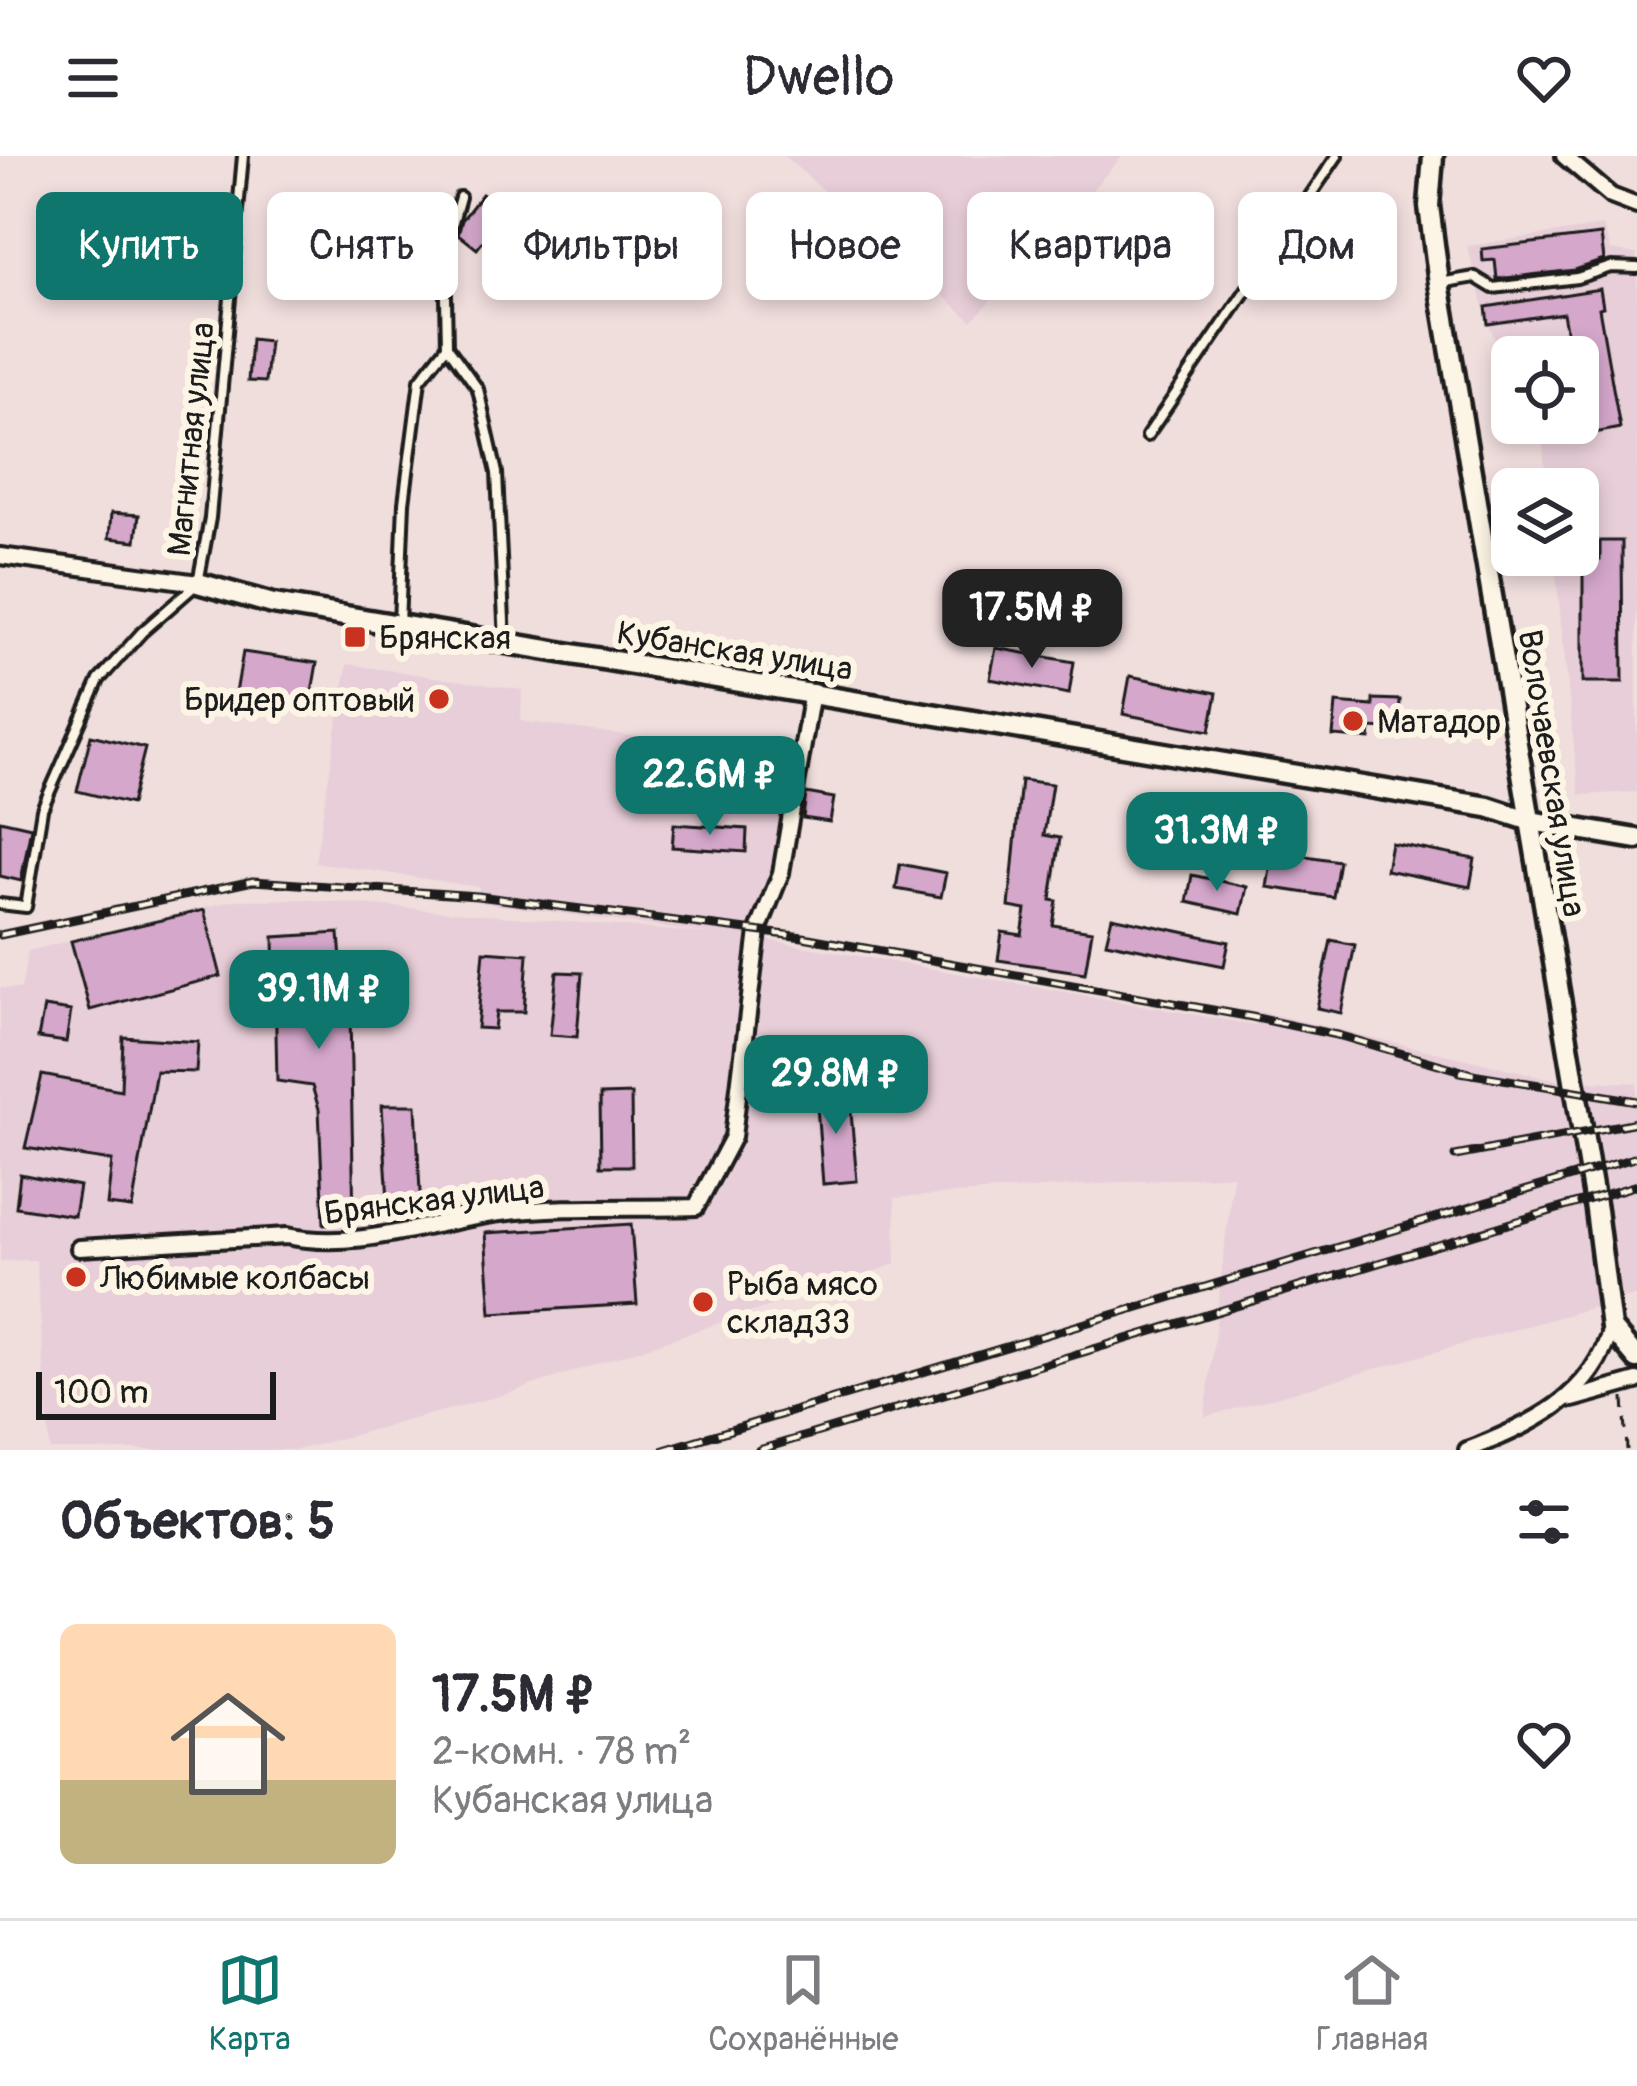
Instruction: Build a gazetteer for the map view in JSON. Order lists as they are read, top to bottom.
{
  "streets": {
    "main road": ["Кубанская улица", "Волочаевская улица"],
    "street": ["Брянская улица"],
    "lane": ["Магнитная улица"]
  },
  "crossings": [
    ["Магнитная улица", "Кубанская улица"],
    ["Кубанская улица", "Волочаевская улица"],
    ["Кубанская улица", "Брянская улица"]
  ],
  "places": {
    "transit": ["Брянская"],
    "other": [
      "Бридер оптовый",
      "Матадор",
      "Любимые колбасы",
      "Рыба мясо склад33"
    ]
  },
  "scale_bar": "100 m",
  "page": {
    "header": "Dwello",
    "chip": [
      "Купить",
      "Снять",
      "Фильтры",
      "Новое",
      "Квартира",
      "Дом"
    ],
    "price": [
      "17.5M ₽",
      "22.6M ₽",
      "31.3M ₽",
      "39.1M ₽",
      "29.8M ₽"
    ],
    "scale": "100 m",
    "heading": "Объектов: 5",
    "list": [
      {
        "name": "17.5M ₽",
        "note": "2-комн. · 78 m² · Кубанская улица"
      }
    ],
    "tabs": ["Карта", "Сохранённые", "Главная"]
  }
}
